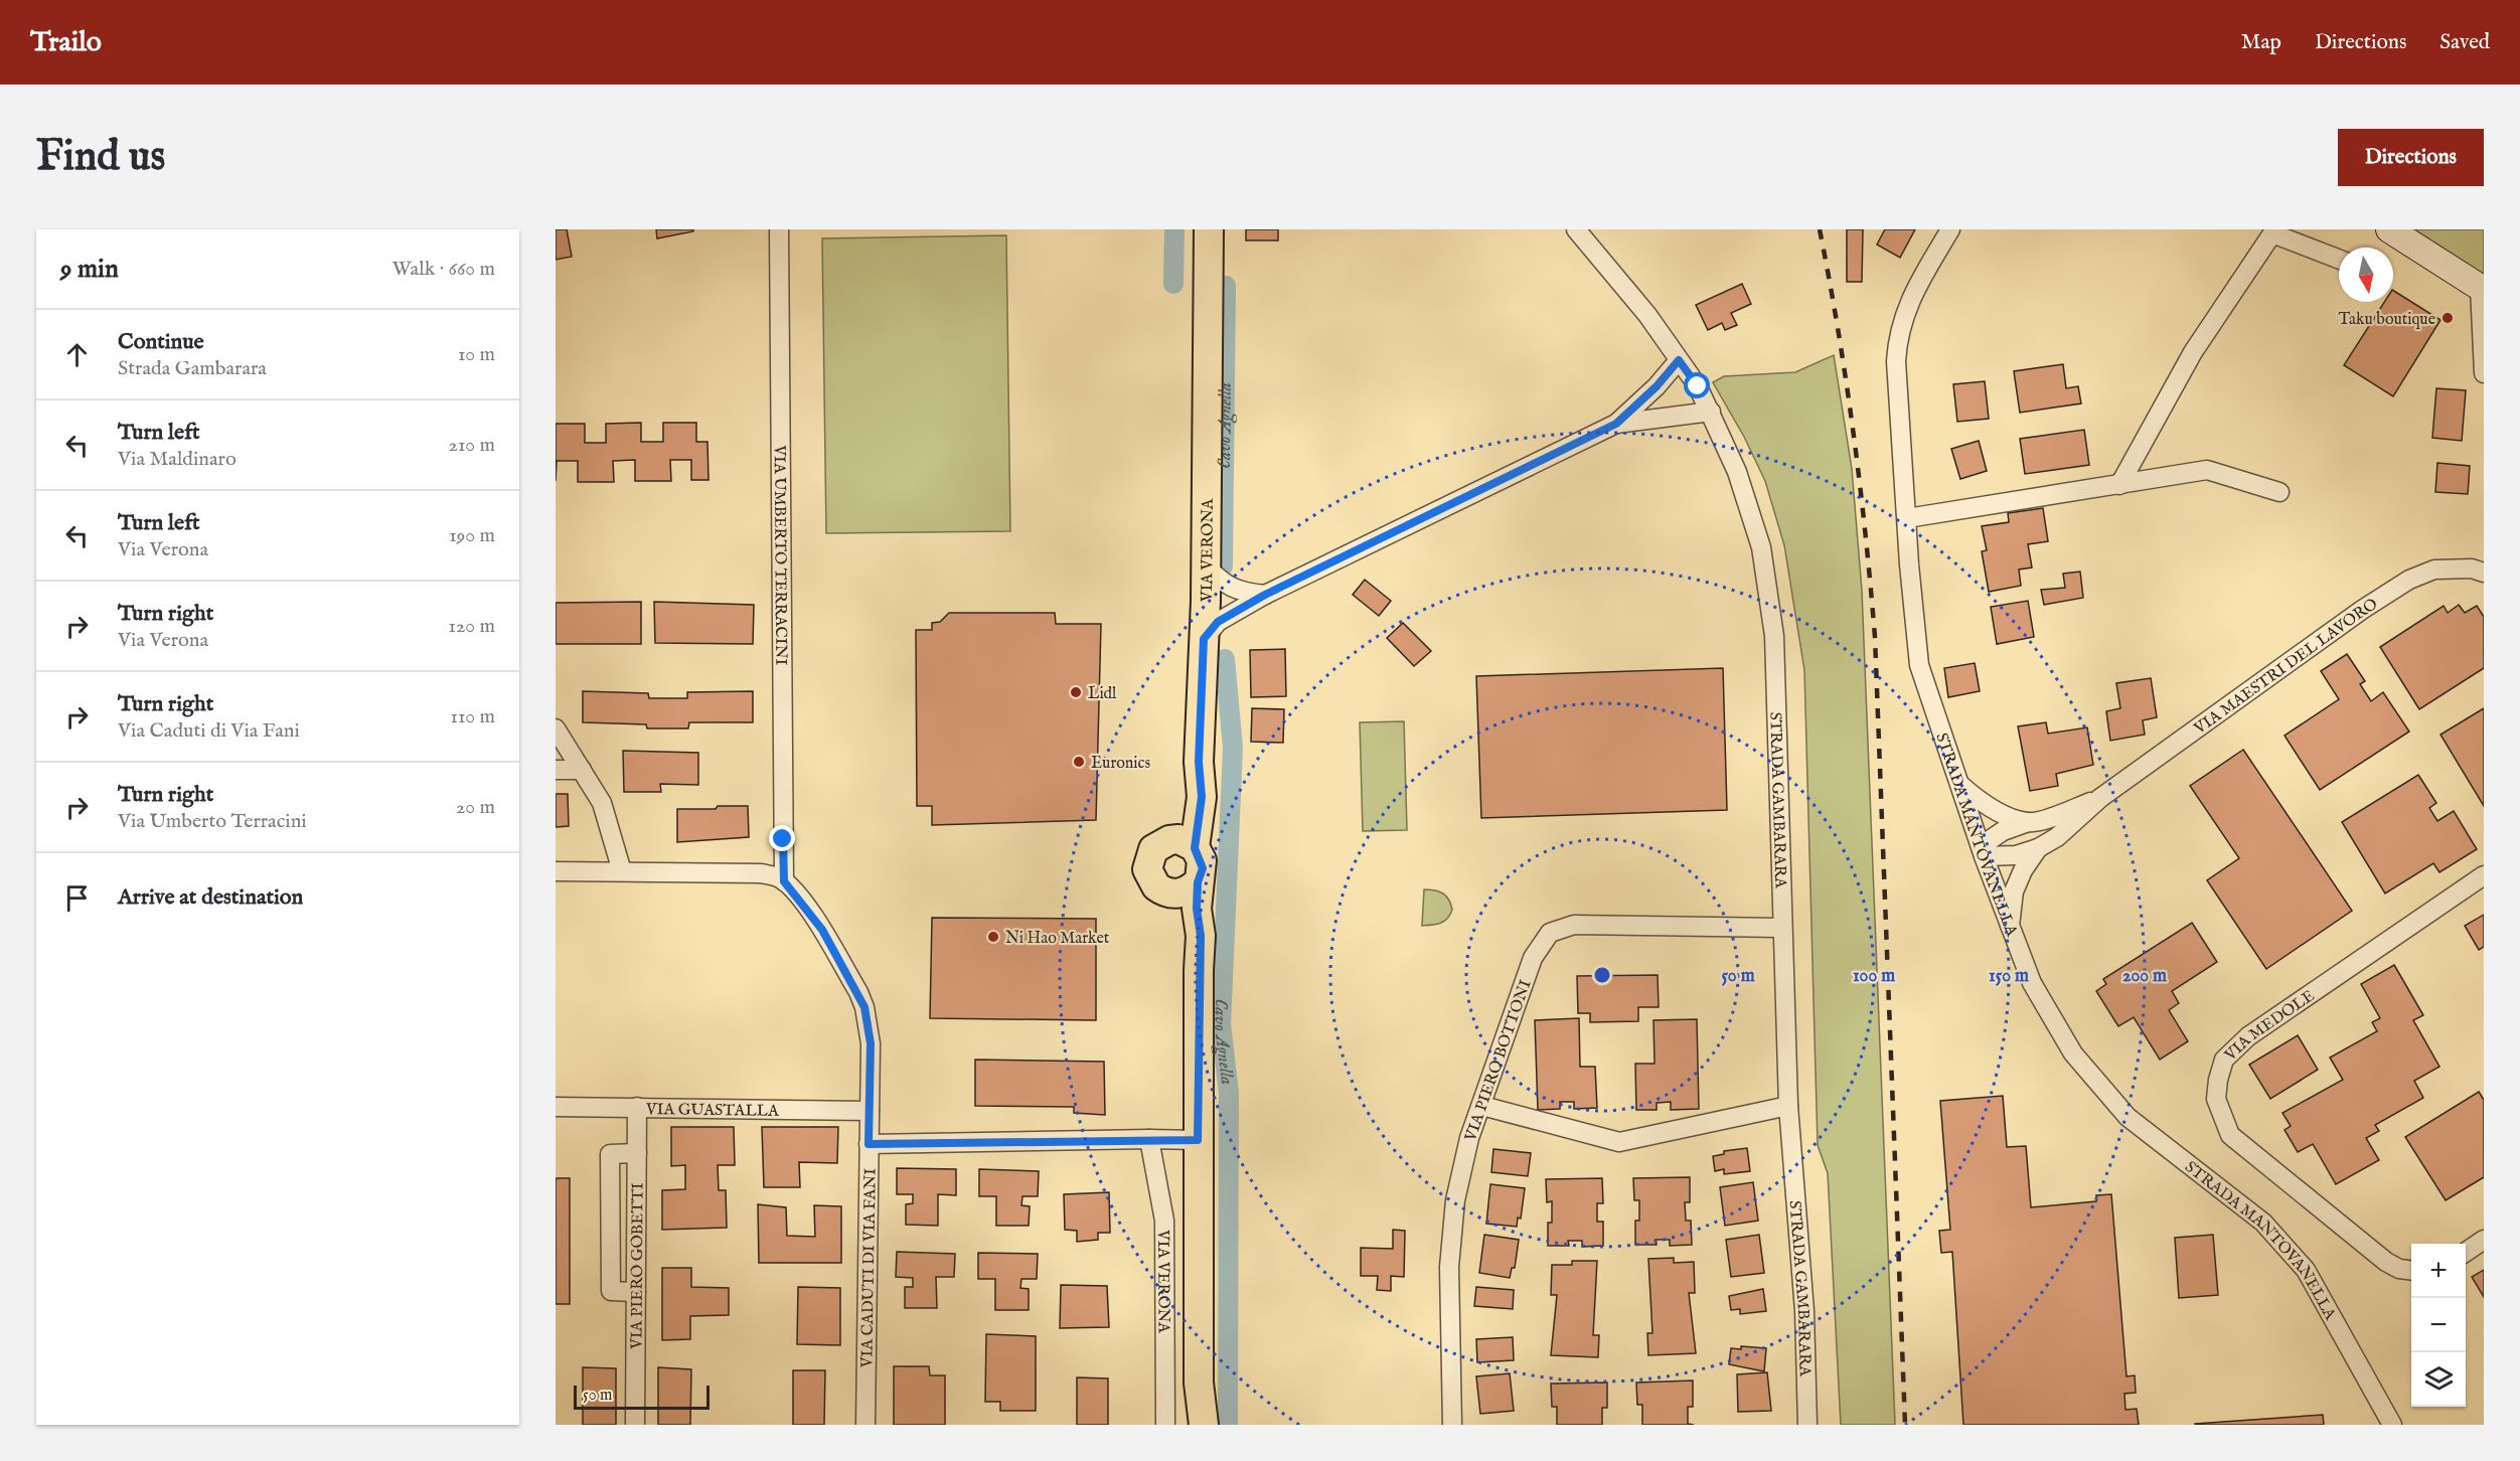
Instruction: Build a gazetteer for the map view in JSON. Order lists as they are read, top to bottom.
{
  "streets": {
    "main road": ["VIA VERONA"],
    "street": [
      "VIA UMBERTO TERRACINI",
      "VIA MAESTRI DEL LAVORO",
      "STRADA GAMBARARA",
      "STRADA MANTOVANELLA",
      "VIA MEDOLE",
      "VIA PIERO BOTTONI",
      "VIA GUASTALLA",
      "VIA PIERO GOBETTI",
      "VIA CADUTI DI VIA FANI"
    ]
  },
  "crossings": [
    ["VIA UMBERTO TERRACINI", "VIA CADUTI DI VIA FANI"],
    ["STRADA GAMBARARA", "VIA PIERO BOTTONI"],
    ["VIA GUASTALLA", "VIA PIERO GOBETTI"],
    ["VIA GUASTALLA", "VIA CADUTI DI VIA FANI"]
  ],
  "water": ["Cavo Agnella"],
  "places": [
    "Taku boutique",
    "Lidl",
    "Euronics",
    "Ni Hao Market"
  ],
  "scale_bar": "50 m",
  "north": "bottom",
  "page": {
    "header": "Trailo",
    "nav": ["Map", "Directions", "Saved"],
    "buttons": "Directions",
    "title": "Find us",
    "heading": ["9 min", "Walk · 660 m"],
    "list": [
      ["Continue", "Strada Gambarara", "10 m"],
      ["Turn left", "Via Maldinaro", "210 m"],
      ["Turn left", "Via Verona", "190 m"],
      ["Turn right", "Via Verona", "120 m"],
      ["Turn right", "Via Caduti di Via Fani", "110 m"],
      ["Turn right", "Via Umberto Terracini", "20 m"],
      "Arrive at destination"
    ],
    "map_buttons": ["+", "−"],
    "scale": "50 m"
  },
  "rings": [
    "50 m",
    "100 m",
    "150 m",
    "200 m"
  ]
}
